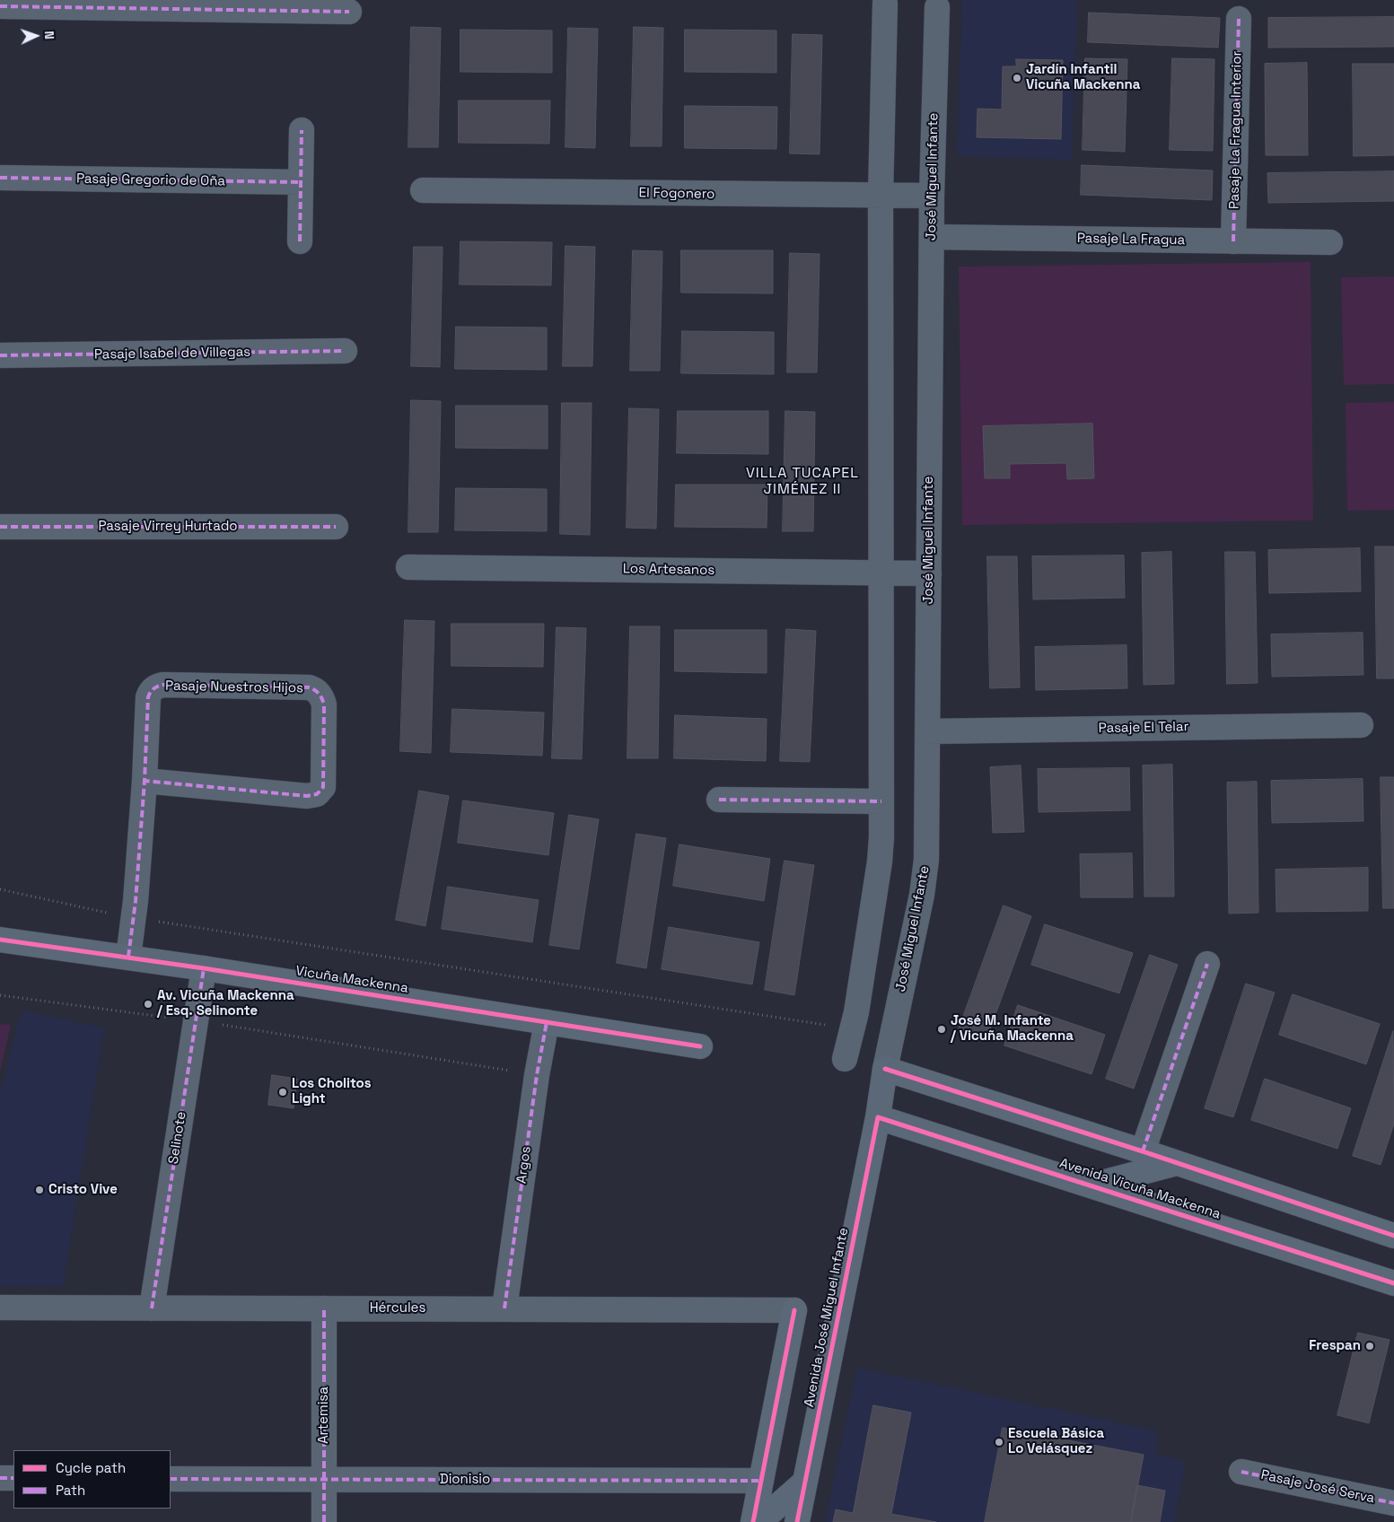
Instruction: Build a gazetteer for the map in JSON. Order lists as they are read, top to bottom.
{
  "streets": {
    "main road": ["Vicuña Mackenna", "Avenida Vicuña Mackenna", "Avenida José Miguel Infante"],
    "street": [
      "Pasaje La Fragua Interior",
      "José Miguel Infante",
      "Pasaje Gregorio de Oña",
      "El Fogonero",
      "Pasaje La Fragua",
      "Pasaje Isabel de Villegas",
      "Pasaje Virrey Hurtado",
      "Los Artesanos",
      "Pasaje Nuestros Hijos",
      "Pasaje El Telar",
      "Selinote",
      "Argos",
      "Hércules",
      "Artemisa",
      "Dionisio",
      "Pasaje José Serva"
    ]
  },
  "crossings": [
    ["Pasaje La Fragua Interior", "Pasaje La Fragua"],
    ["José Miguel Infante", "El Fogonero"],
    ["José Miguel Infante", "Pasaje La Fragua"],
    ["José Miguel Infante", "Los Artesanos"],
    ["José Miguel Infante", "Pasaje El Telar"],
    ["José Miguel Infante", "Avenida José Miguel Infante"],
    ["Pasaje Nuestros Hijos", "Vicuña Mackenna"],
    ["Vicuña Mackenna", "Selinote"],
    ["Vicuña Mackenna", "Argos"],
    ["Selinote", "Hércules"],
    ["Argos", "Hércules"],
    ["Avenida Vicuña Mackenna", "Avenida José Miguel Infante"],
    ["Hércules", "Artemisa"],
    ["Artemisa", "Dionisio"]
  ],
  "districts": ["VILLA TUCAPEL JIMÉNEZ II"],
  "places": [
    "Jardín Infantil Vicuña Mackenna",
    "Av. Vicuña Mackenna / Esq. Selinonte",
    "José M. Infante / Vicuña Mackenna",
    "Los Cholitos Light",
    "Cristo Vive",
    "Frespan",
    "Escuela Básica Lo Velásquez"
  ],
  "legend": ["Cycle path", "Path"],
  "north": "right"
}
